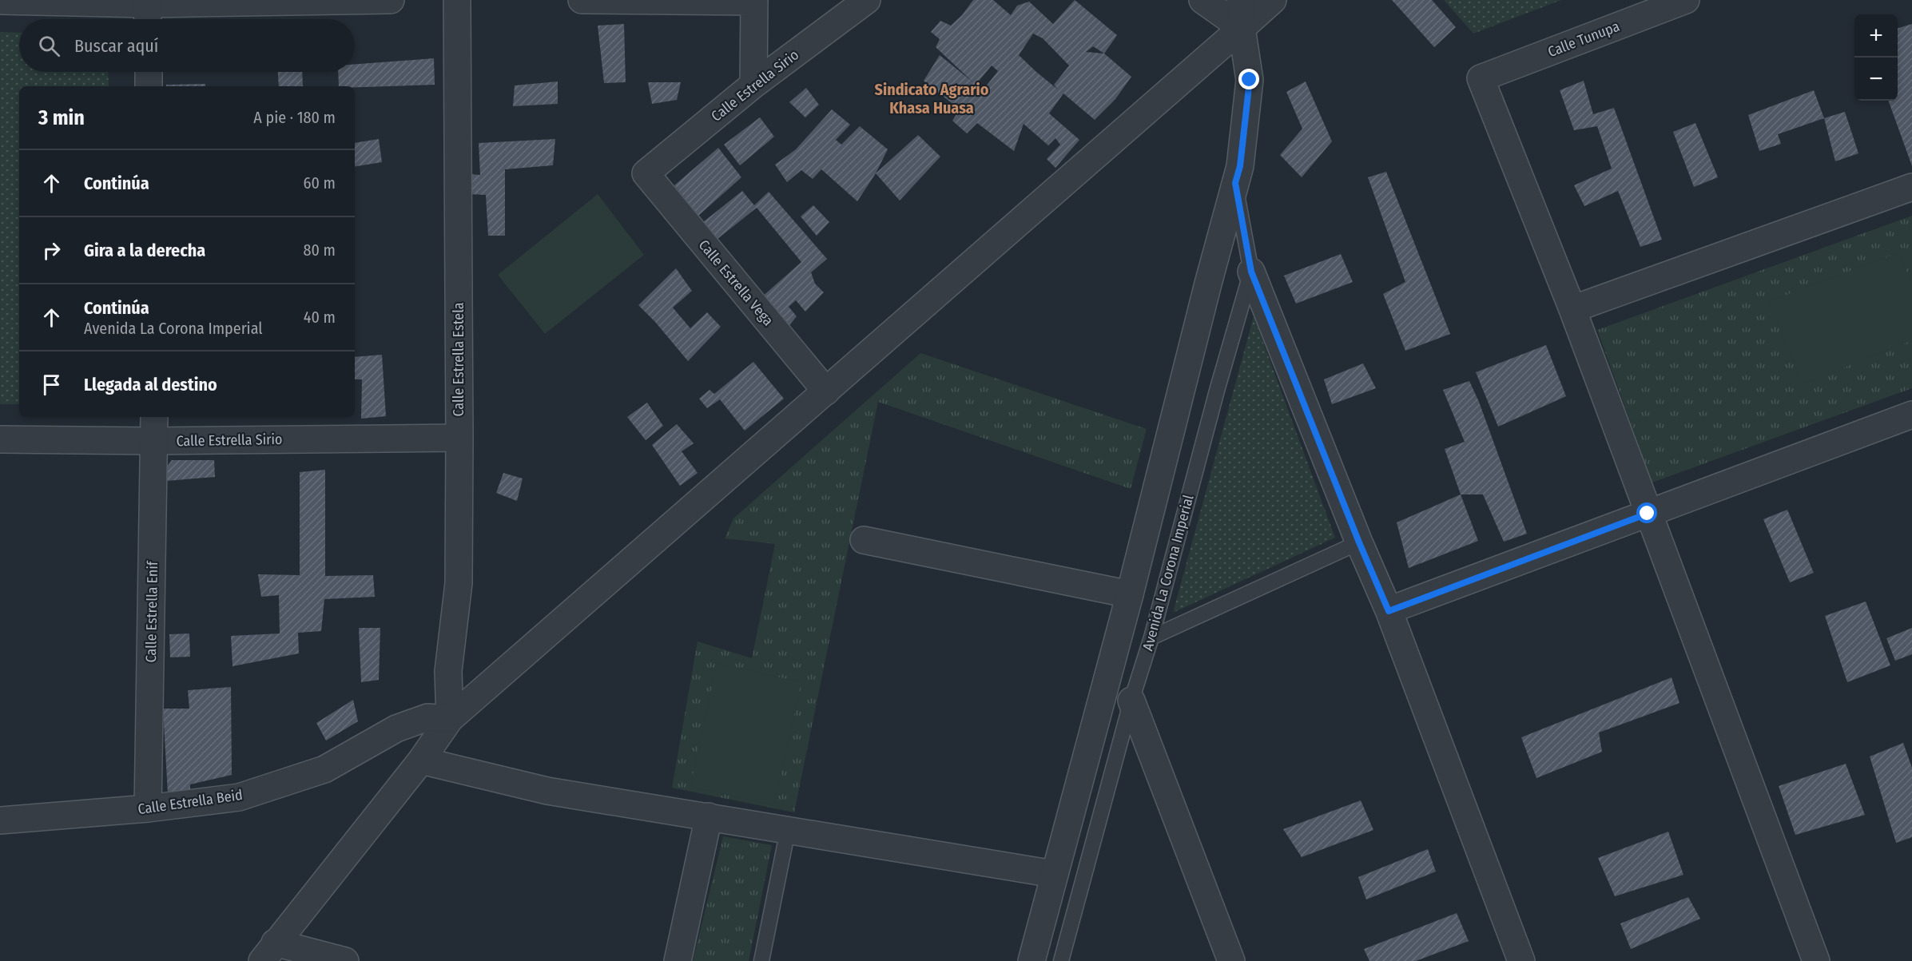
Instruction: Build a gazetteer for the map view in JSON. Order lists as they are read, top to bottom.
{
  "streets": {
    "street": [
      "Calle Tunupa",
      "Calle Estrella Sirio",
      "Calle Estrella Vega",
      "Calle Estrella Estela",
      "Avenida La Corona Imperial",
      "Calle Estrella Enif",
      "Calle Estrella Beid"
    ]
  },
  "crossings": [
    ["Calle Estrella Sirio", "Calle Estrella Vega"],
    ["Calle Estrella Sirio", "Calle Estrella Estela"],
    ["Calle Estrella Sirio", "Calle Estrella Enif"],
    ["Calle Estrella Estela", "Calle Estrella Beid"],
    ["Calle Estrella Enif", "Calle Estrella Beid"]
  ],
  "districts": ["Sindicato Agrario Khasa Huasa"],
  "page": {
    "map_buttons": ["+", "−"],
    "search": "Buscar aquí",
    "heading": ["3 min", "A pie · 180 m"],
    "list": [
      ["Continúa", "60 m"],
      ["Gira a la derecha", "80 m"],
      ["Continúa", "Avenida La Corona Imperial", "40 m"],
      "Llegada al destino"
    ]
  }
}
